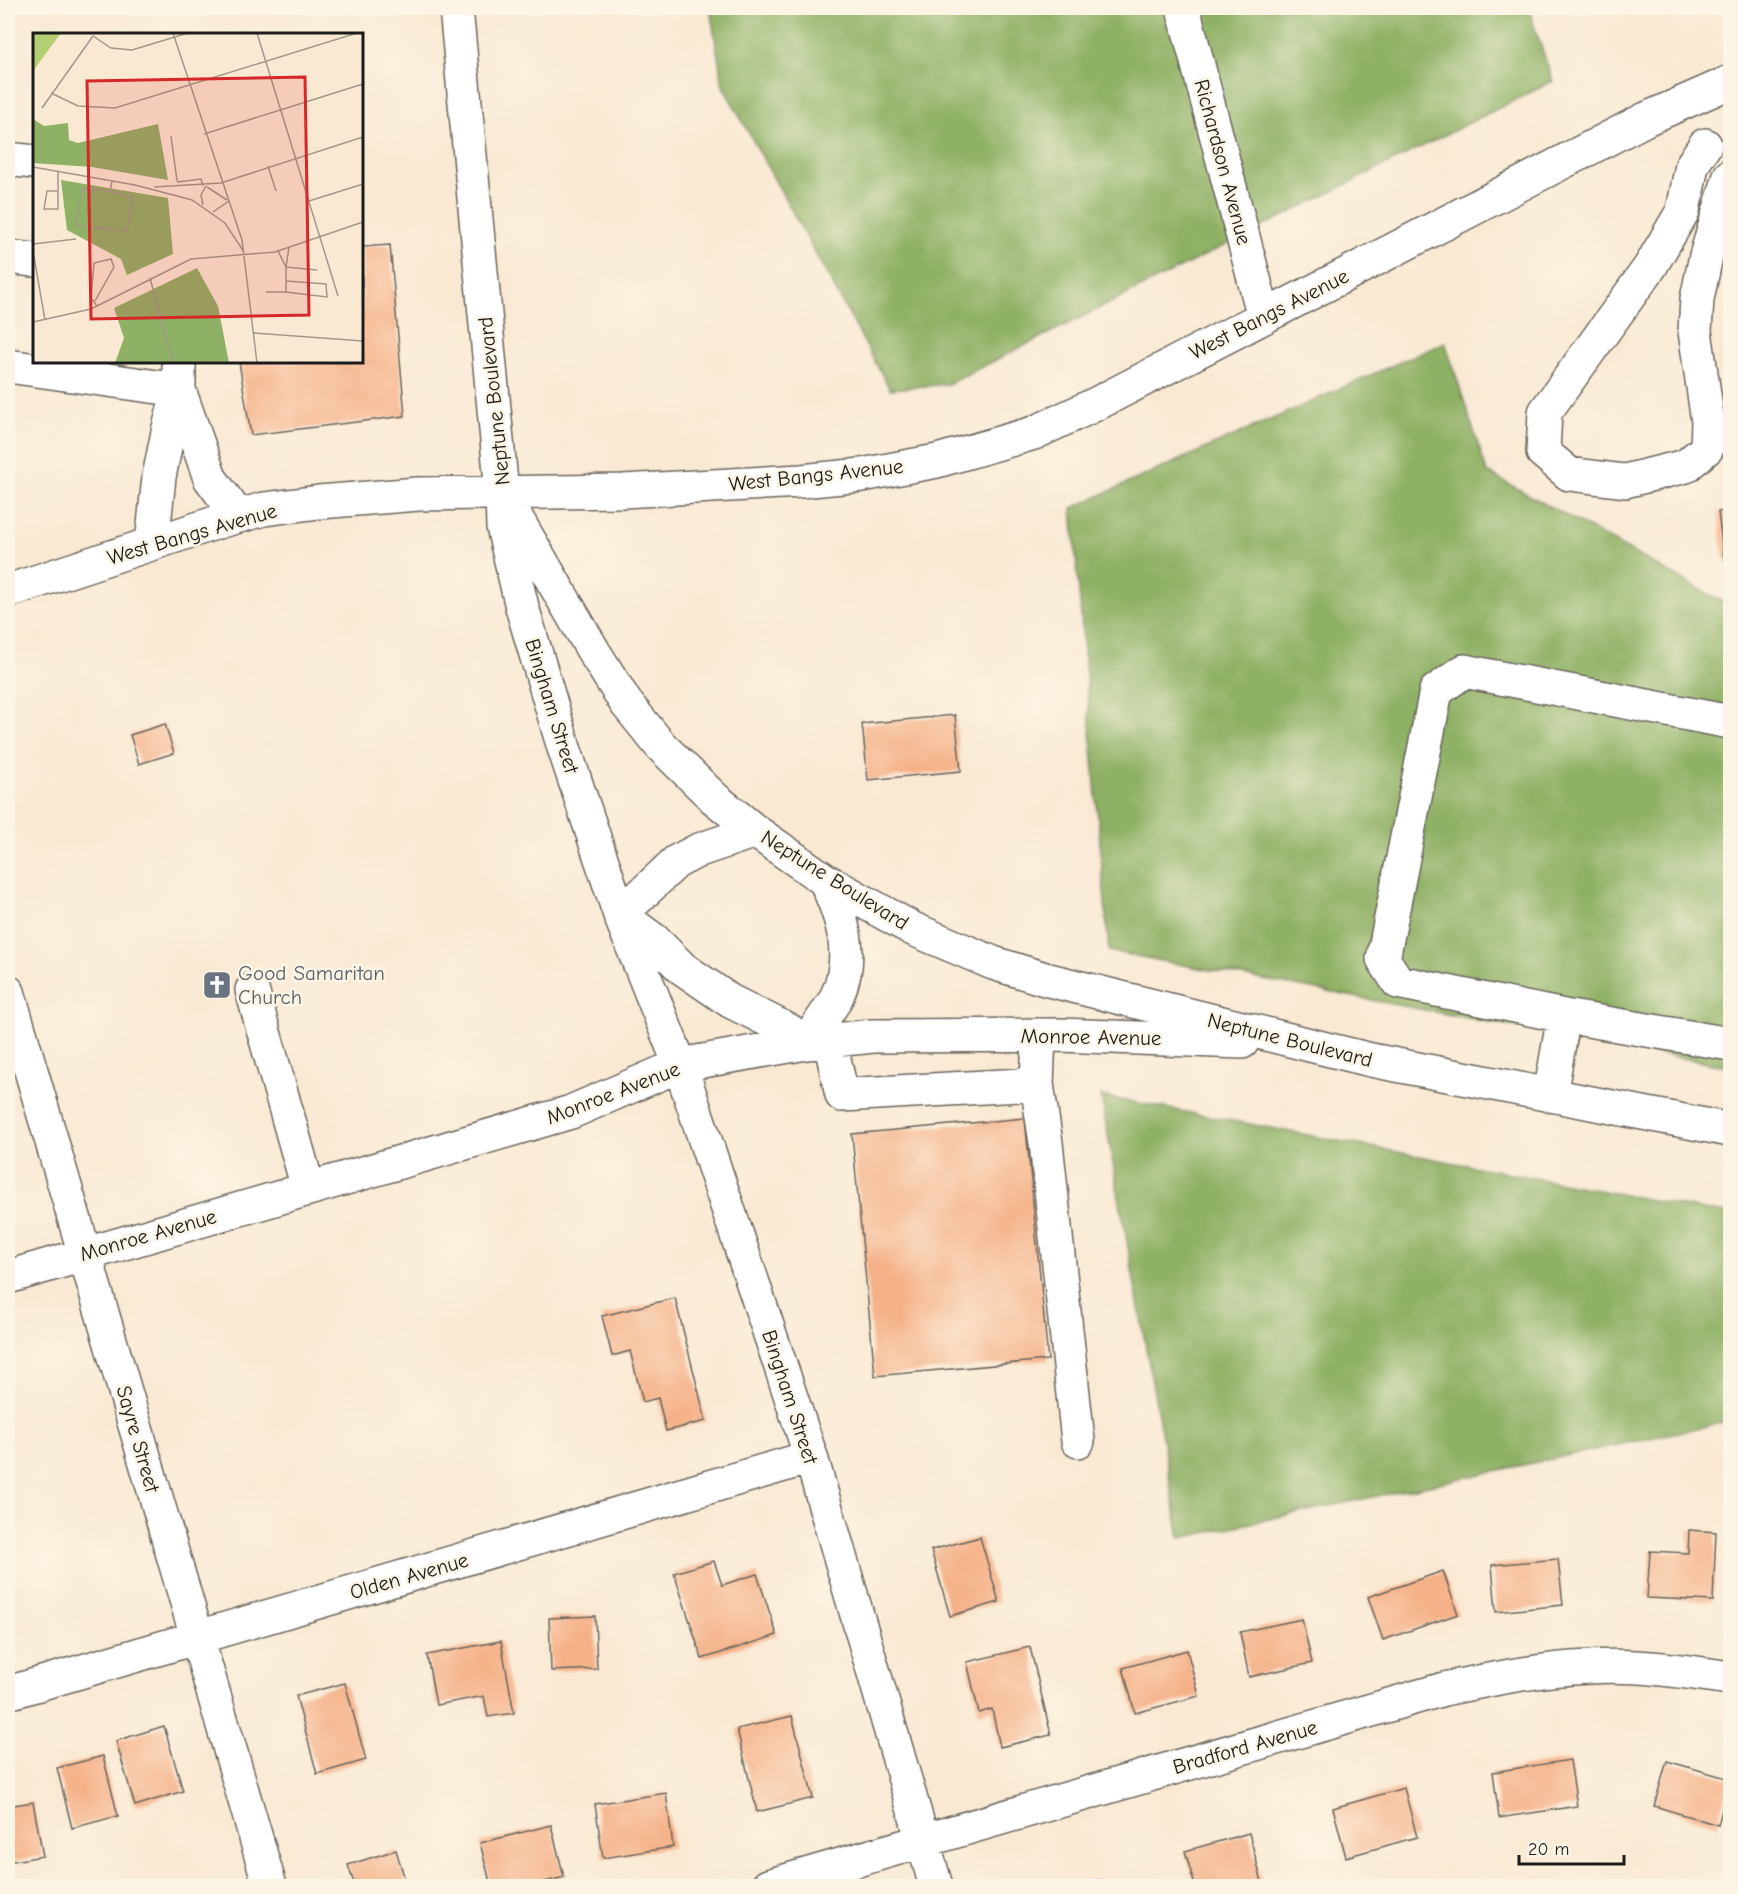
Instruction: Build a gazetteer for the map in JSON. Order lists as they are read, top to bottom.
{
  "streets": {
    "street": [
      "Richardson Avenue",
      "West Bangs Avenue",
      "Neptune Boulevard",
      "Bingham Street",
      "Monroe Avenue",
      "Sayre Street",
      "Olden Avenue",
      "Bradford Avenue"
    ]
  },
  "crossings": [
    ["Richardson Avenue", "West Bangs Avenue"],
    ["West Bangs Avenue", "Neptune Boulevard"],
    ["West Bangs Avenue", "Bingham Street"],
    ["Neptune Boulevard", "Bingham Street"],
    ["Neptune Boulevard", "Monroe Avenue"],
    ["Bingham Street", "Monroe Avenue"],
    ["Bingham Street", "Olden Avenue"],
    ["Bingham Street", "Bradford Avenue"],
    ["Monroe Avenue", "Sayre Street"],
    ["Sayre Street", "Olden Avenue"]
  ],
  "places": {
    "church": ["Good Samaritan Church"]
  },
  "scale_bar": "20 m"
}
